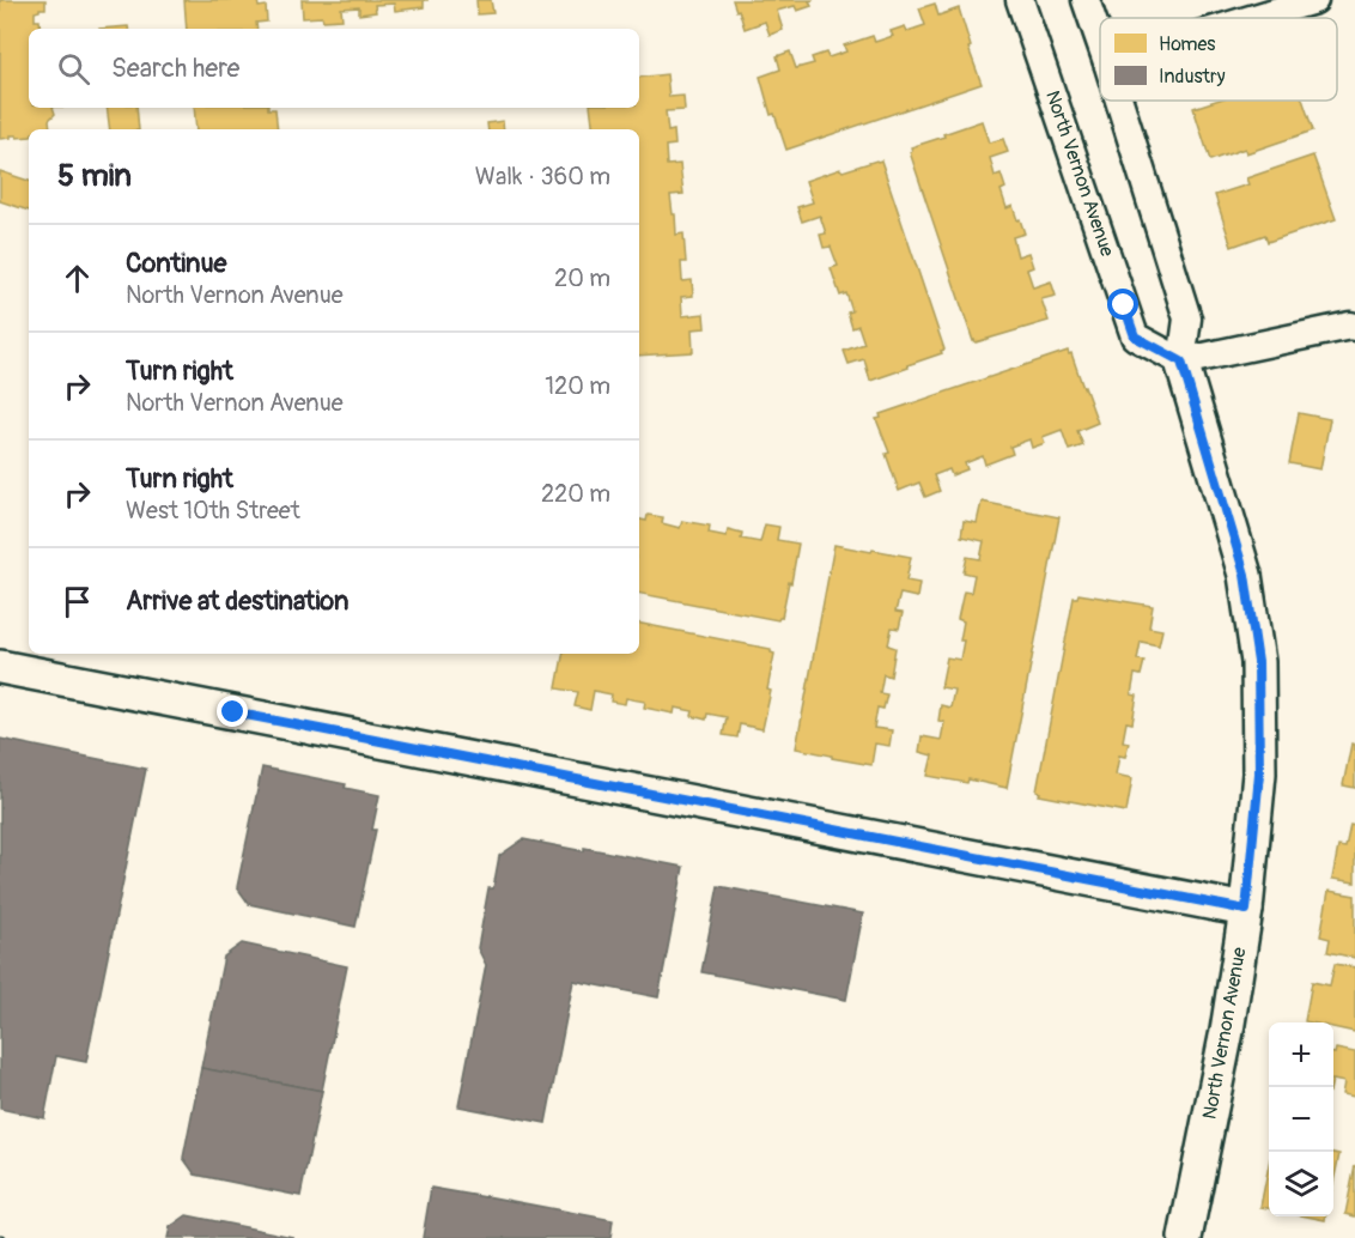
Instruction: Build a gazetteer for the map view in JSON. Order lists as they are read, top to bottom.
{
  "streets": {
    "street": ["North Vernon Avenue"]
  },
  "legend": ["Homes", "Industry"],
  "page": {
    "search": "Search here",
    "heading": ["5 min", "Walk · 360 m"],
    "list": [
      ["Continue", "North Vernon Avenue", "20 m"],
      ["Turn right", "North Vernon Avenue", "120 m"],
      ["Turn right", "West 10th Street", "220 m"],
      "Arrive at destination"
    ],
    "map_buttons": ["+", "−"]
  }
}
